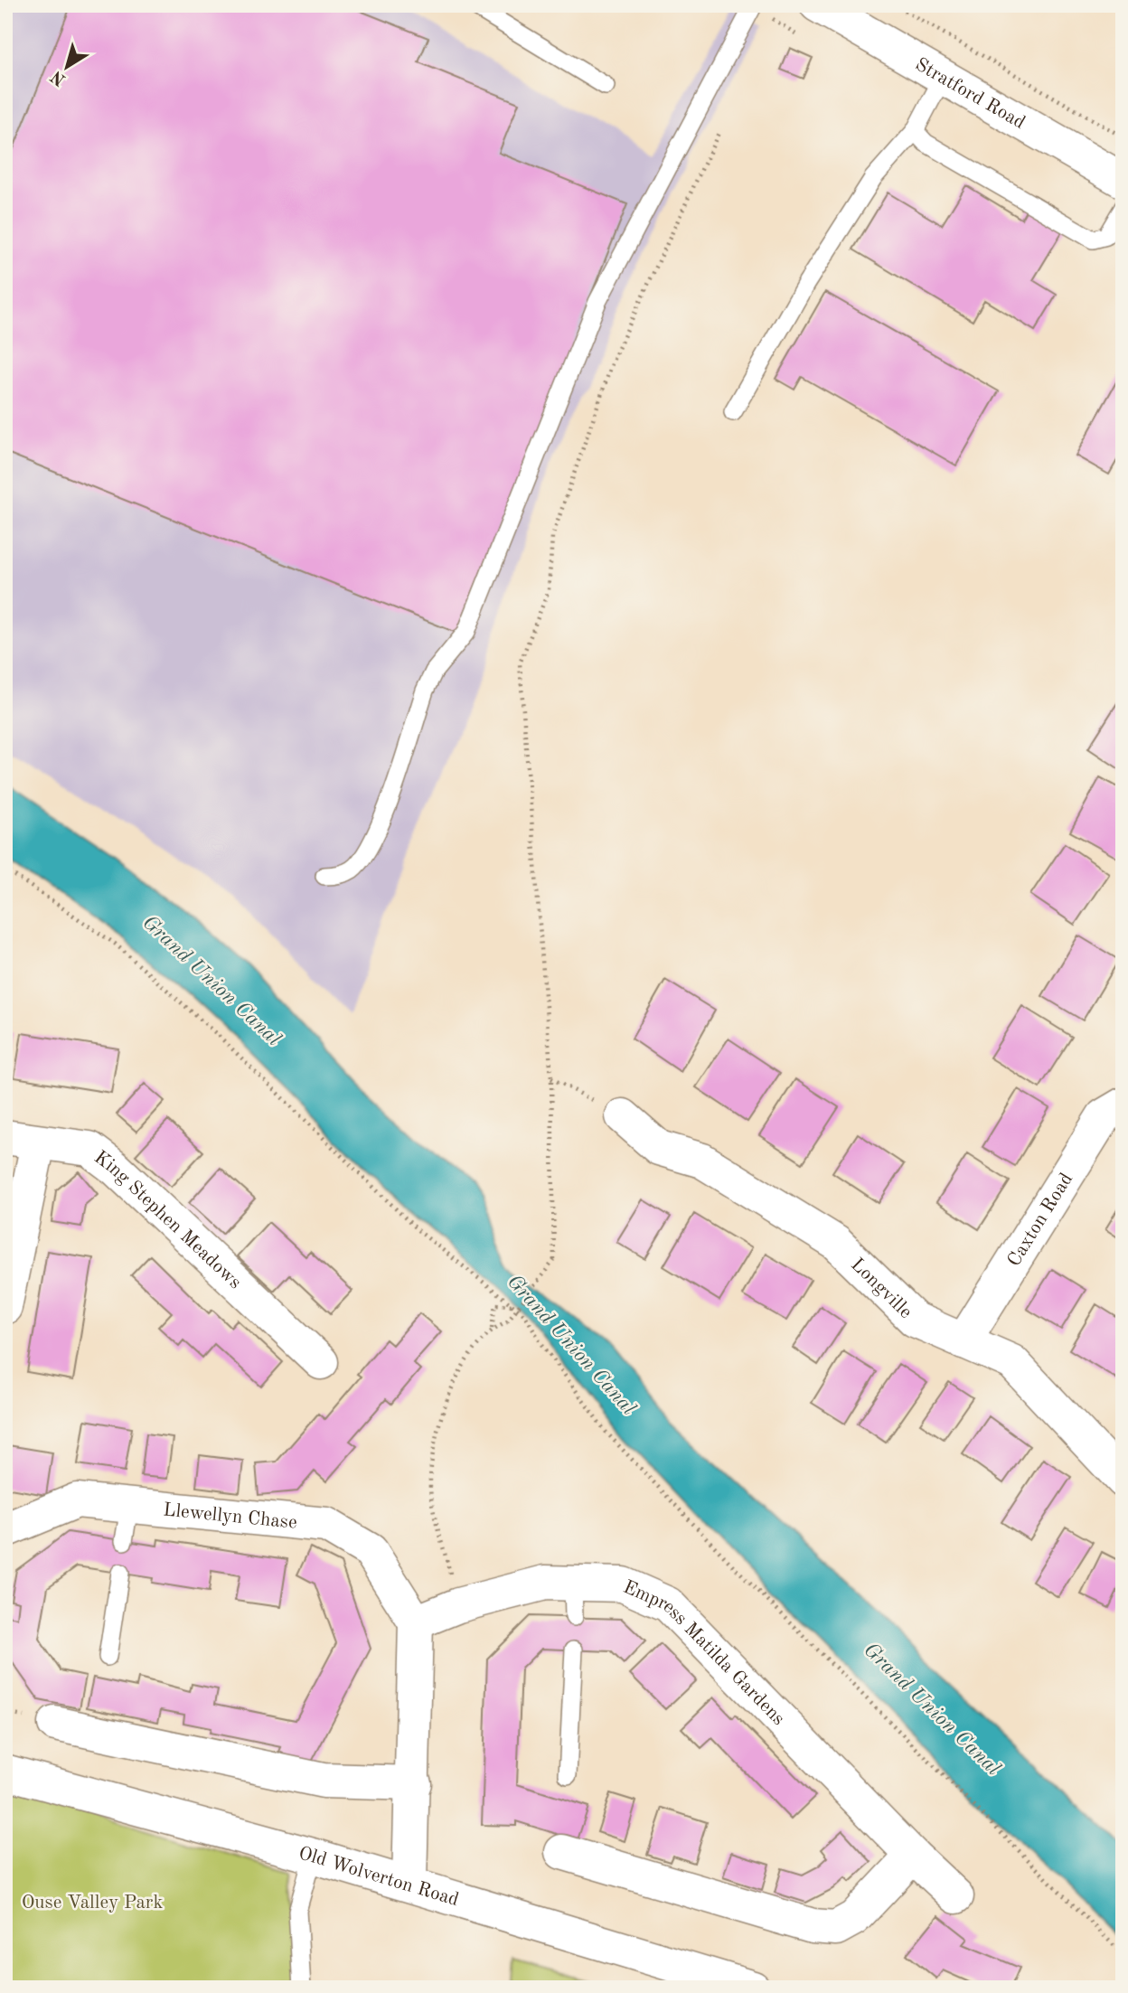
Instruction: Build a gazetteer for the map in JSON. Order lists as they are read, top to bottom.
{
  "streets": {
    "street": [
      "Stratford Road",
      "Caxton Road",
      "King Stephen Meadows",
      "Longville",
      "Llewellyn Chase",
      "Empress Matilda Gardens",
      "Old Wolverton Road"
    ]
  },
  "crossings": [
    ["Caxton Road", "Longville"],
    ["Llewellyn Chase", "Empress Matilda Gardens"]
  ],
  "water": ["Grand Union Canal"],
  "parks": ["Ouse Valley Park"],
  "north": "bottom left"
}
